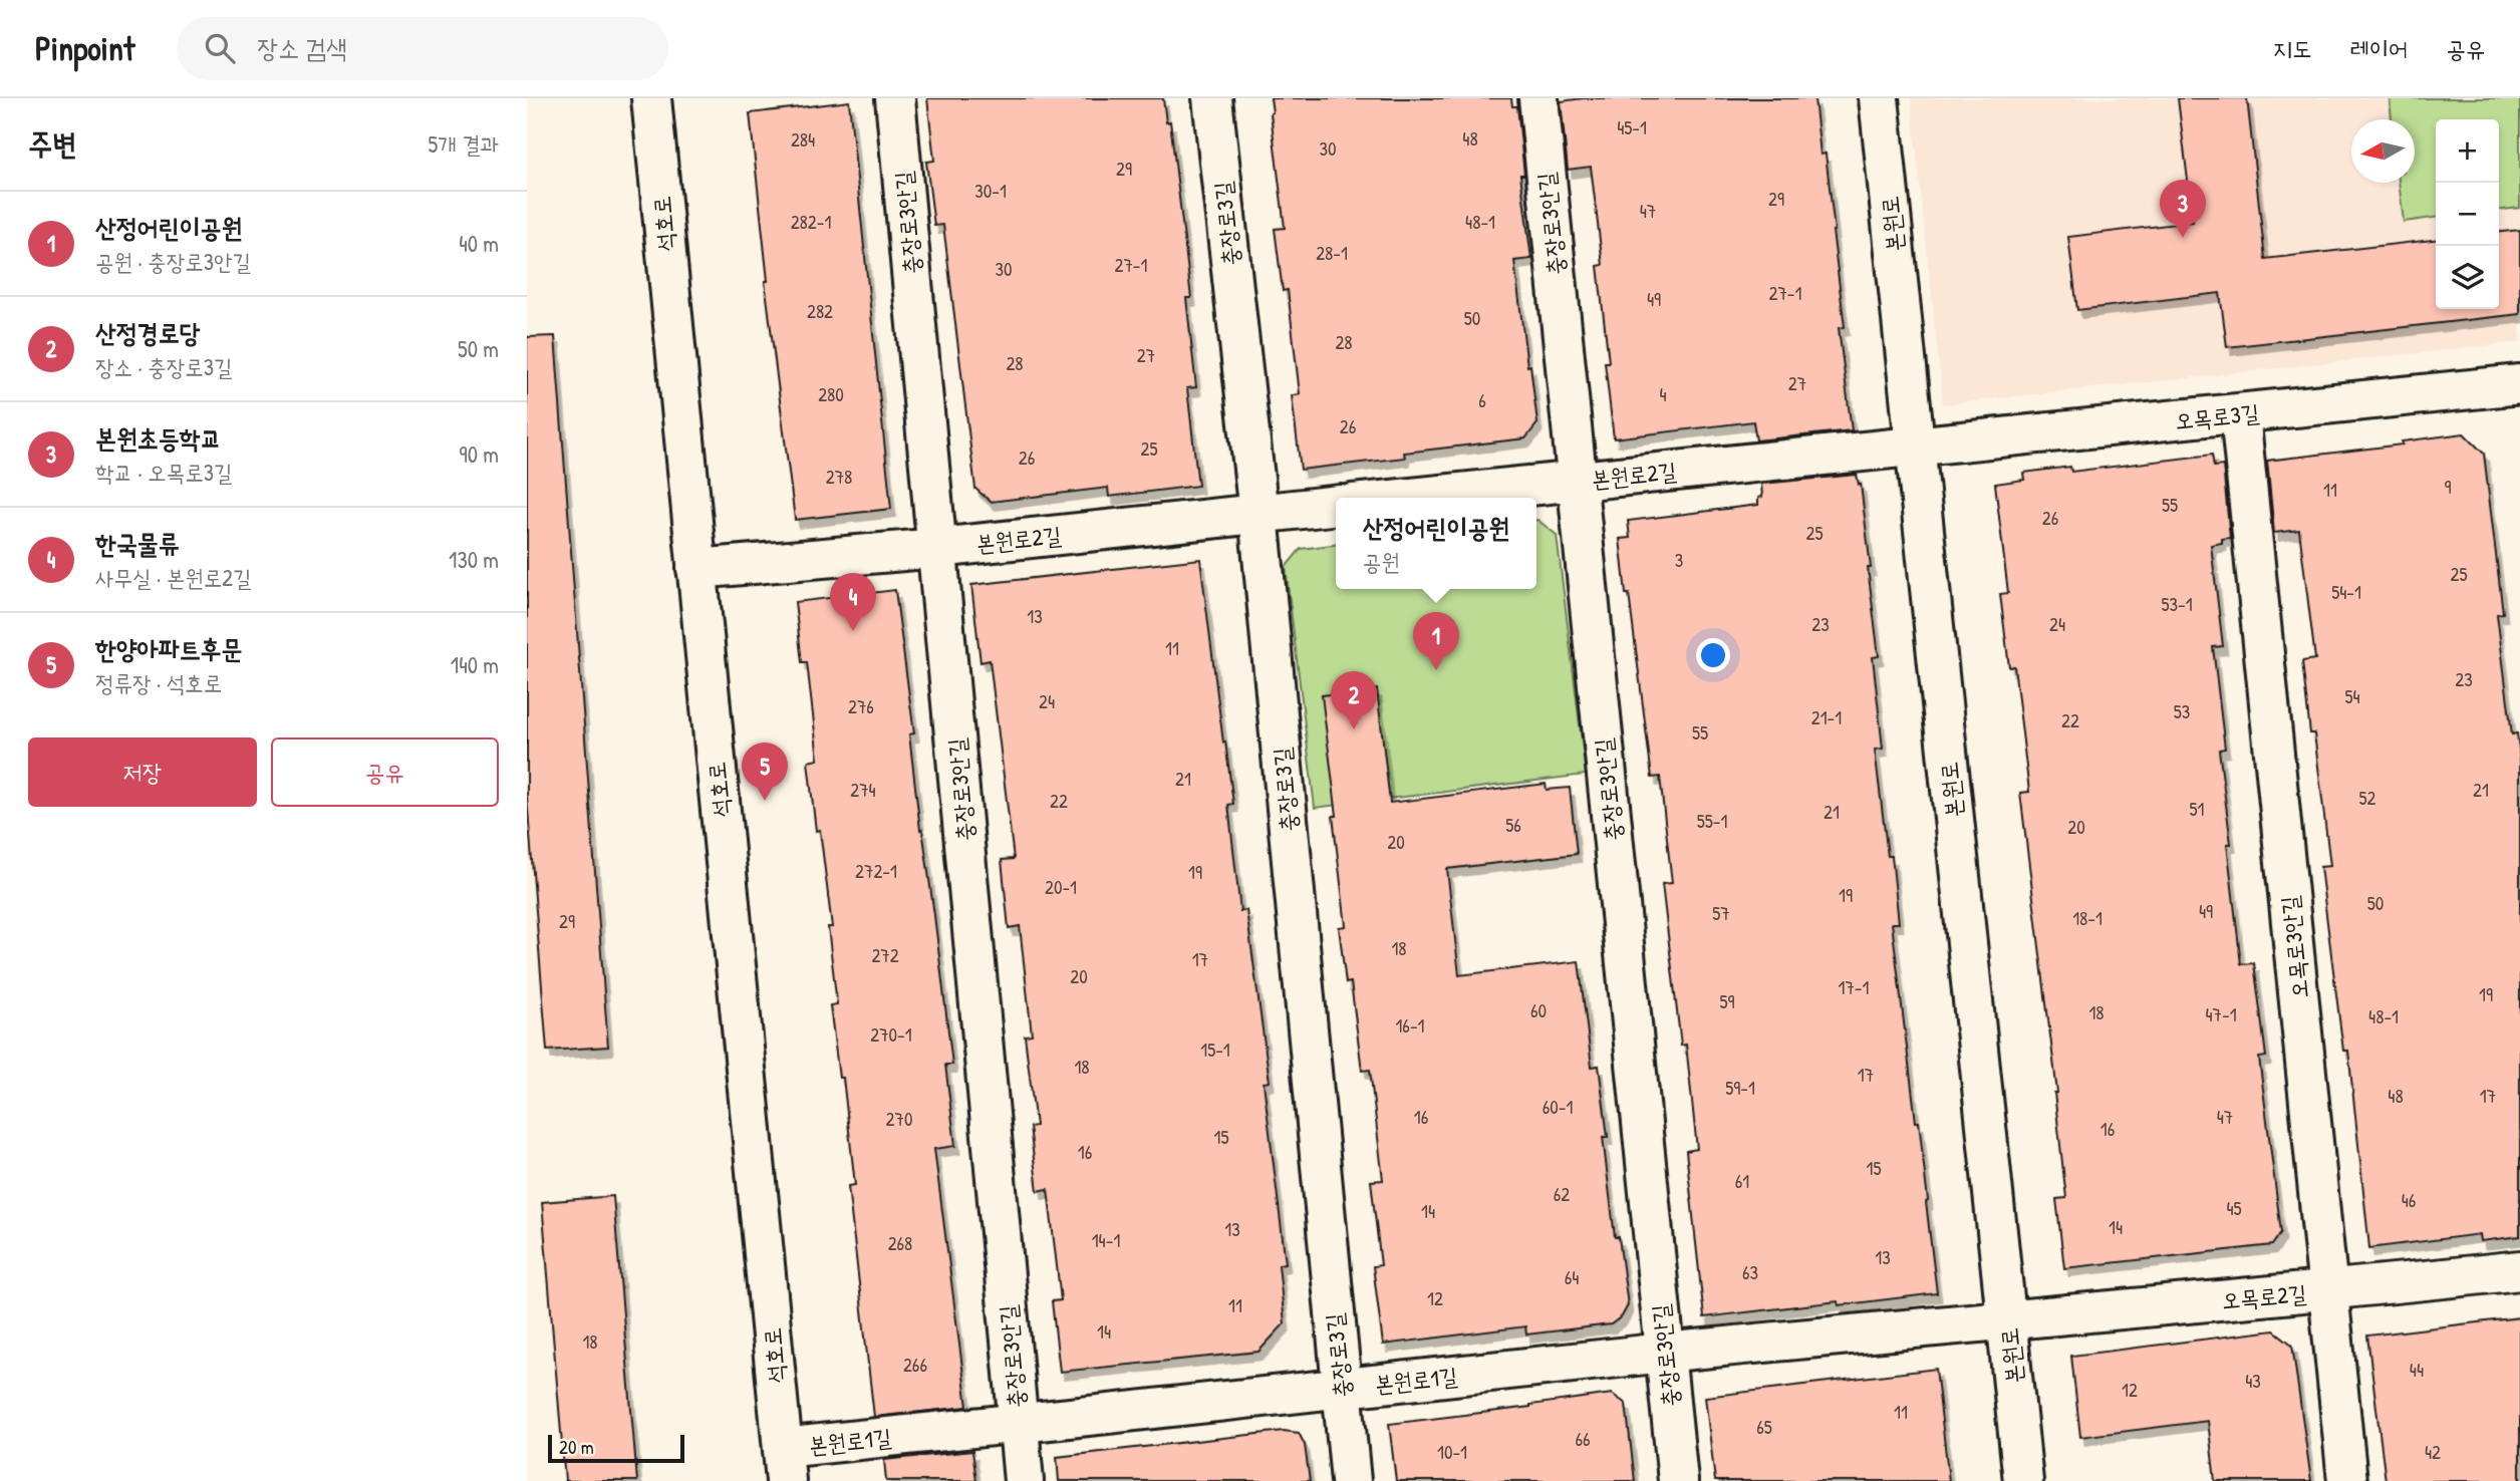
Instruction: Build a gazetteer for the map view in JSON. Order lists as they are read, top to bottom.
{
  "streets": {
    "street": [
      "충장로3안길",
      "석호로",
      "충장로3길",
      "본원로",
      "오목로3길",
      "본원로2길",
      "오목로3안길",
      "오목로2길",
      "본원로1길"
    ]
  },
  "crossings": [
    ["충장로3안길", "본원로2길"],
    ["충장로3안길", "본원로1길"],
    ["석호로", "본원로2길"],
    ["석호로", "본원로1길"],
    ["충장로3길", "본원로2길"],
    ["충장로3길", "본원로1길"],
    ["본원로", "오목로3길"],
    ["본원로", "본원로2길"],
    ["본원로", "오목로2길"],
    ["본원로", "본원로1길"],
    ["오목로3길", "본원로2길"],
    ["오목로3길", "오목로3안길"],
    ["오목로3안길", "오목로2길"],
    ["오목로2길", "본원로1길"]
  ],
  "house_numbers": [
    "45-1",
    "48",
    "284",
    "30",
    "29",
    "30-1",
    "29",
    "47",
    "282-1",
    "48-1",
    "28-1",
    "27-1",
    "30",
    "27-1",
    "49",
    "282",
    "50",
    "28",
    "27",
    "28",
    "27",
    "280",
    "4",
    "6",
    "26",
    "25",
    "26",
    "278",
    "9",
    "11",
    "55",
    "26",
    "25",
    "3",
    "25",
    "54-1",
    "53-1",
    "13",
    "23",
    "24",
    "11",
    "23",
    "54",
    "24",
    "276",
    "53",
    "21-1",
    "22",
    "55",
    "21",
    "274",
    "21",
    "52",
    "22",
    "51",
    "21",
    "55-1",
    "56",
    "20",
    "20",
    "272-1",
    "19",
    "20-1",
    "19",
    "50",
    "49",
    "57",
    "18-1",
    "29",
    "18",
    "272",
    "17",
    "20",
    "17-1",
    "19",
    "59",
    "60",
    "18",
    "47-1",
    "48-1",
    "16-1",
    "270-1",
    "15-1",
    "18",
    "17",
    "59-1",
    "48",
    "17",
    "60-1",
    "16",
    "47",
    "270",
    "16",
    "15",
    "16",
    "15",
    "61",
    "62",
    "46",
    "45",
    "14",
    "14",
    "13",
    "14-1",
    "268",
    "13",
    "63",
    "64",
    "12",
    "11",
    "14",
    "18",
    "266",
    "44",
    "43",
    "12",
    "11",
    "65",
    "66",
    "10-1",
    "42"
  ],
  "scale_bar": "20 m",
  "north": "left",
  "page": {
    "header": "Pinpoint",
    "search": "장소 검색",
    "nav": ["지도", "레이어", "공유"],
    "heading": ["주변", "5개 결과"],
    "map_buttons": ["+", "−"],
    "pins": [
      "3",
      "4",
      "1",
      "2",
      "5"
    ],
    "list": [
      {
        "mark": "1",
        "name": "산정어린이공원",
        "note": "공원 · 충장로3안길",
        "value": "40 m"
      },
      {
        "mark": "2",
        "name": "산정경로당",
        "note": "장소 · 충장로3길",
        "value": "50 m"
      },
      {
        "mark": "3",
        "name": "본원초등학교",
        "note": "학교 · 오목로3길",
        "value": "90 m"
      },
      {
        "mark": "4",
        "name": "한국물류",
        "note": "사무실 · 본원로2길",
        "value": "130 m"
      },
      {
        "mark": "5",
        "name": "한양아파트후문",
        "note": "정류장 · 석호로",
        "value": "140 m"
      }
    ],
    "popup": ["산정어린이공원", "공원"],
    "buttons": ["저장", "공유"],
    "scale": "20 m"
  }
}
